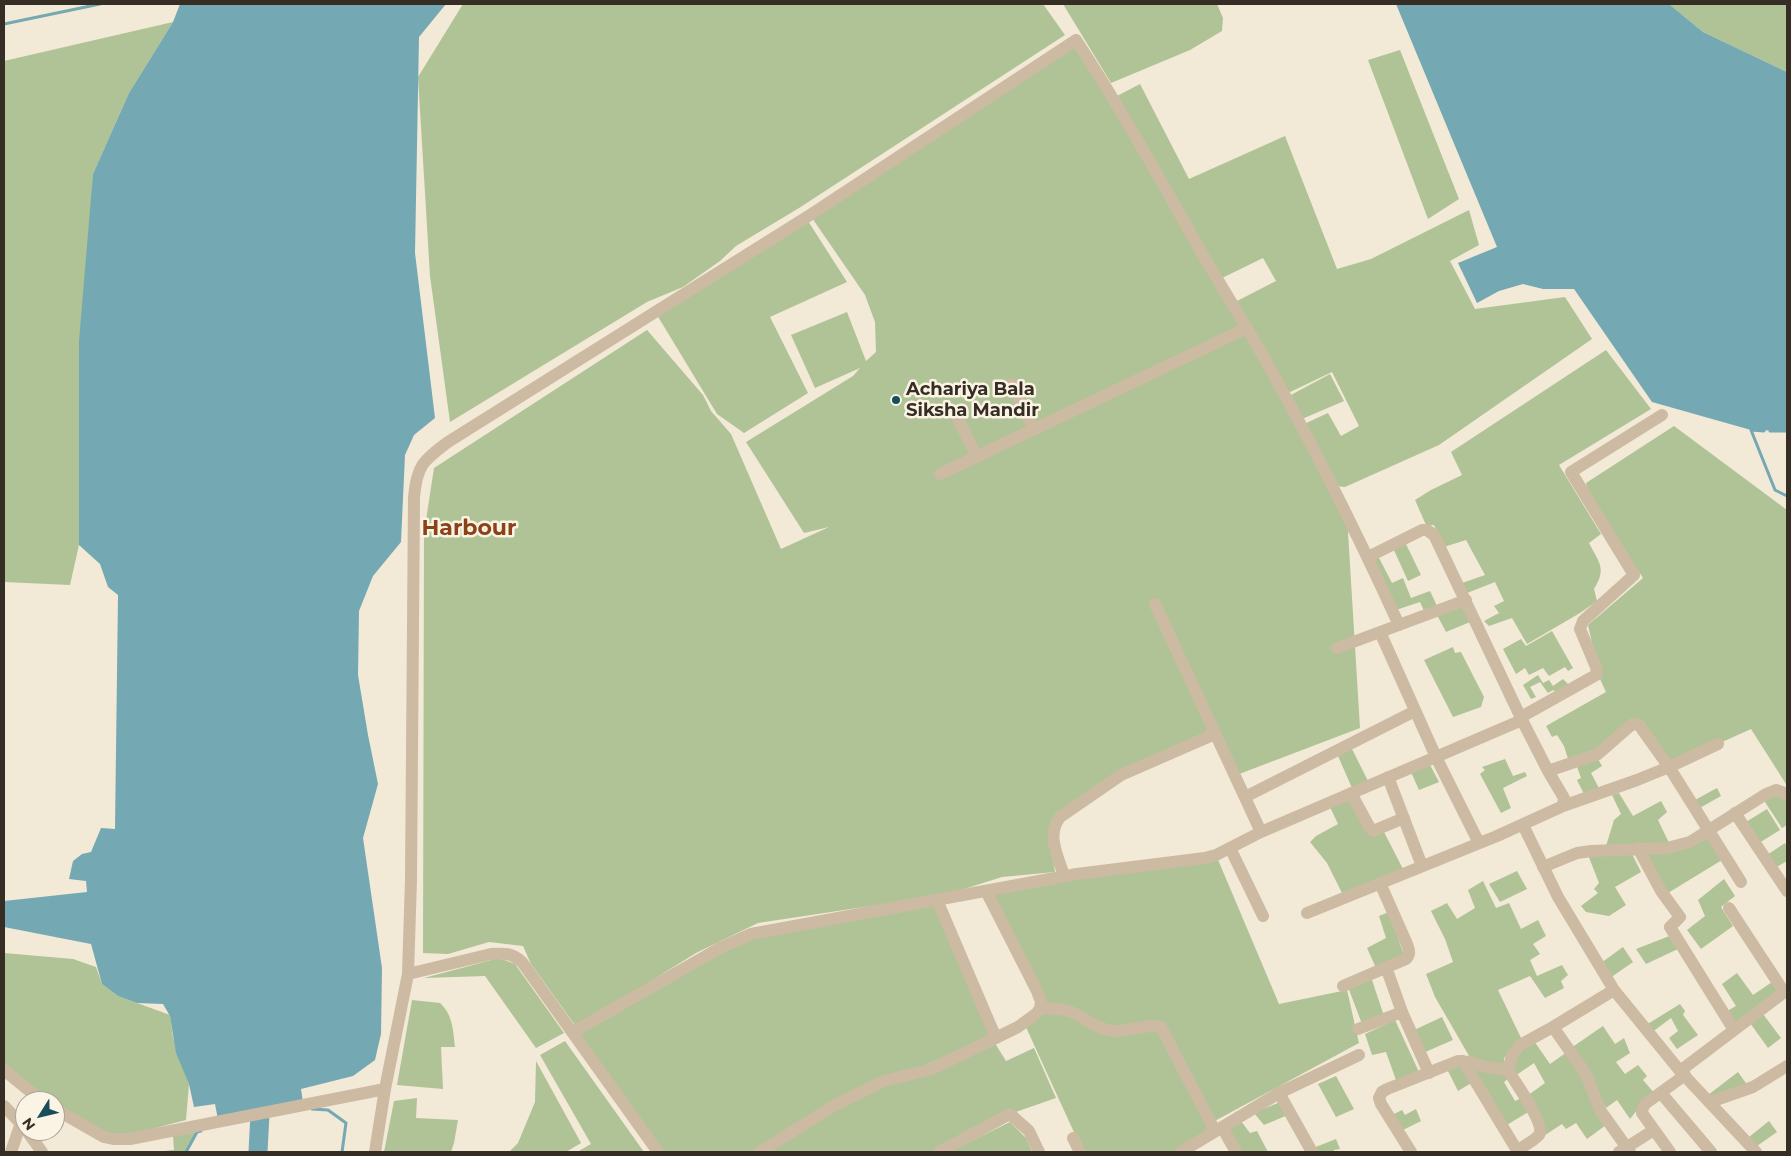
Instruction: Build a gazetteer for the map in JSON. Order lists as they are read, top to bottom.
{
  "districts": ["Harbour"],
  "places": ["Achariya Bala Siksha Mandir"],
  "north": "bottom left"
}
